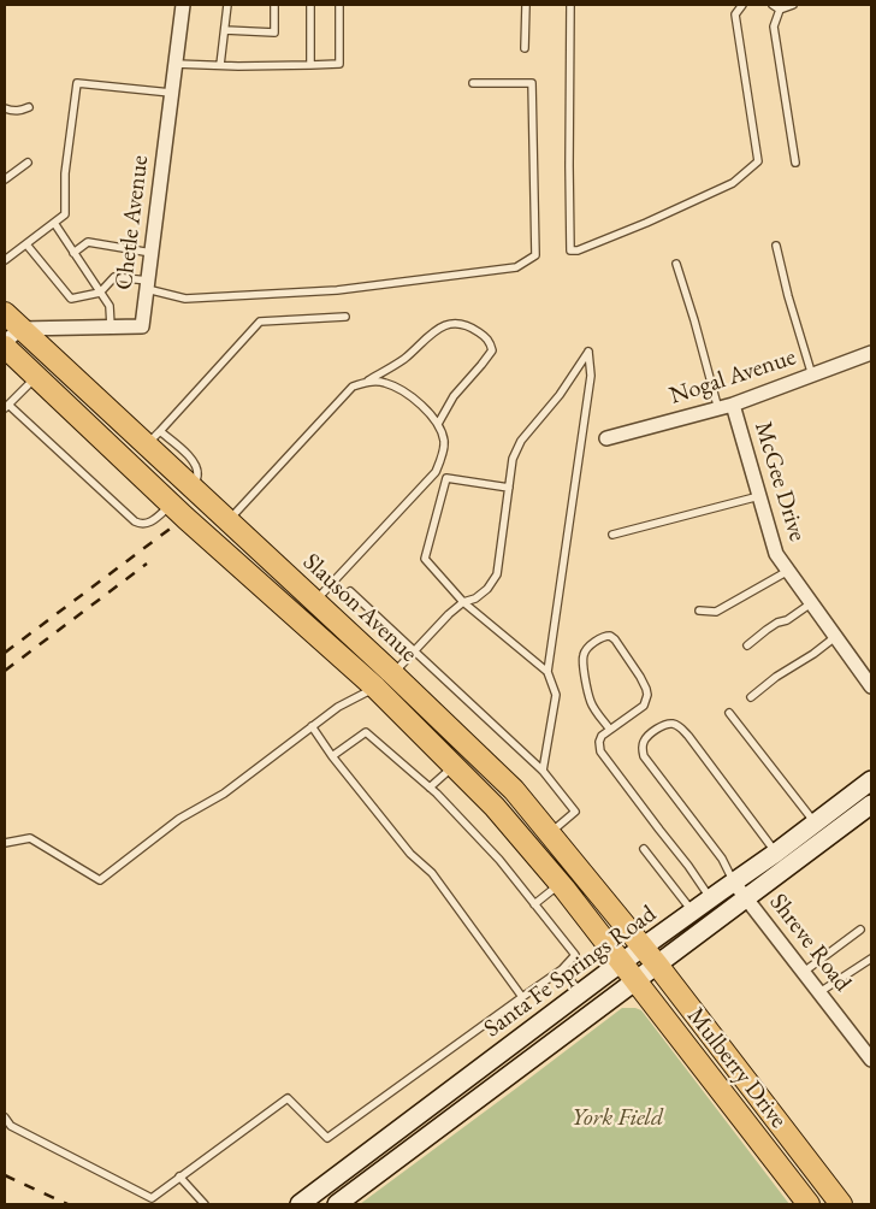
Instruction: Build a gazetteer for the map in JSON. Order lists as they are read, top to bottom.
{
  "streets": {
    "main road": ["Slauson Avenue", "Santa Fe Springs Road", "Mulberry Drive"],
    "street": [
      "Chetle Avenue",
      "Nogal Avenue",
      "McGee Drive",
      "Shreve Road"
    ]
  },
  "crossings": [
    ["Chetle Avenue", "Slauson Avenue"],
    ["Nogal Avenue", "McGee Drive"],
    ["Slauson Avenue", "Santa Fe Springs Road"],
    ["Slauson Avenue", "Mulberry Drive"],
    ["Shreve Road", "Santa Fe Springs Road"],
    ["Santa Fe Springs Road", "Mulberry Drive"]
  ],
  "parks": ["York Field"]
}
